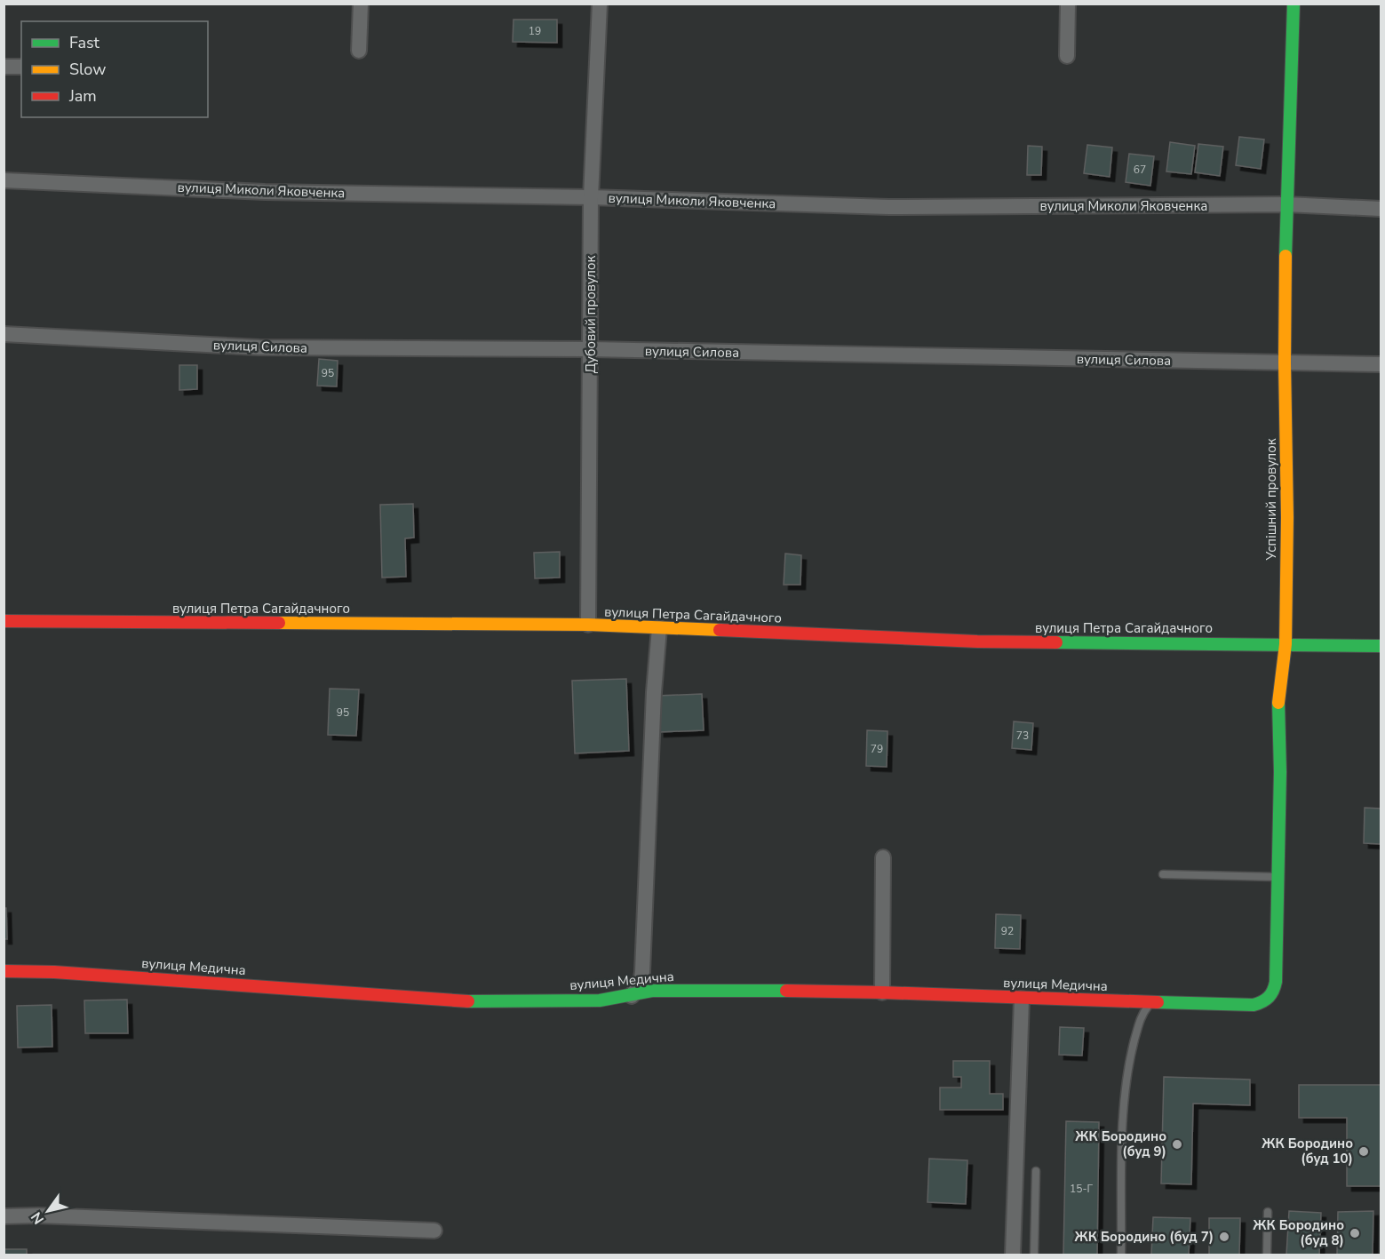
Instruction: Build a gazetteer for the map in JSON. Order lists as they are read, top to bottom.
{
  "streets": {
    "street": [
      "вулиця Миколи Яковченка",
      "Дубовий провулок",
      "вулиця Силова",
      "Успішний провулок",
      "вулиця Петра Сагайдачного",
      "вулиця Медична"
    ]
  },
  "crossings": [
    ["вулиця Миколи Яковченка", "Дубовий провулок"],
    ["вулиця Миколи Яковченка", "Успішний провулок"],
    ["Дубовий провулок", "вулиця Силова"],
    ["Дубовий провулок", "вулиця Петра Сагайдачного"],
    ["вулиця Силова", "Успішний провулок"],
    ["Успішний провулок", "вулиця Петра Сагайдачного"],
    ["Успішний провулок", "вулиця Медична"]
  ],
  "places": [
    "ЖК Бородино (буд 9)",
    "ЖК Бородино (буд 10)",
    "ЖК Бородино (буд 8)",
    "ЖК Бородино (буд 7)"
  ],
  "house_numbers": [
    "19",
    "67",
    "95",
    "95",
    "73",
    "79",
    "92",
    "15-Г"
  ],
  "legend": ["Fast", "Slow", "Jam"],
  "north": "bottom left"
}
